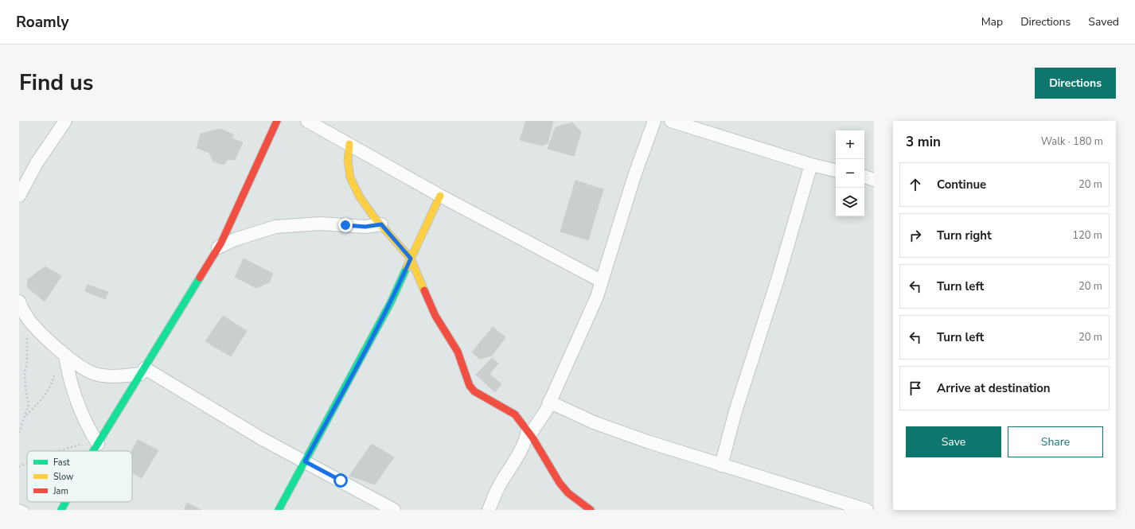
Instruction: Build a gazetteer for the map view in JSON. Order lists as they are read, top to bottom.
{
  "legend": ["Fast", "Slow", "Jam"],
  "page": {
    "header": "Roamly",
    "nav": ["Map", "Directions", "Saved"],
    "title": "Find us",
    "buttons": [
      "Directions",
      ["Save", "Share"]
    ],
    "heading": ["3 min", "Walk · 180 m"],
    "map_buttons": ["+", "−"],
    "list": [
      ["Continue", "20 m"],
      ["Turn right", "120 m"],
      ["Turn left", "20 m"],
      ["Turn left", "20 m"],
      "Arrive at destination"
    ]
  }
}
